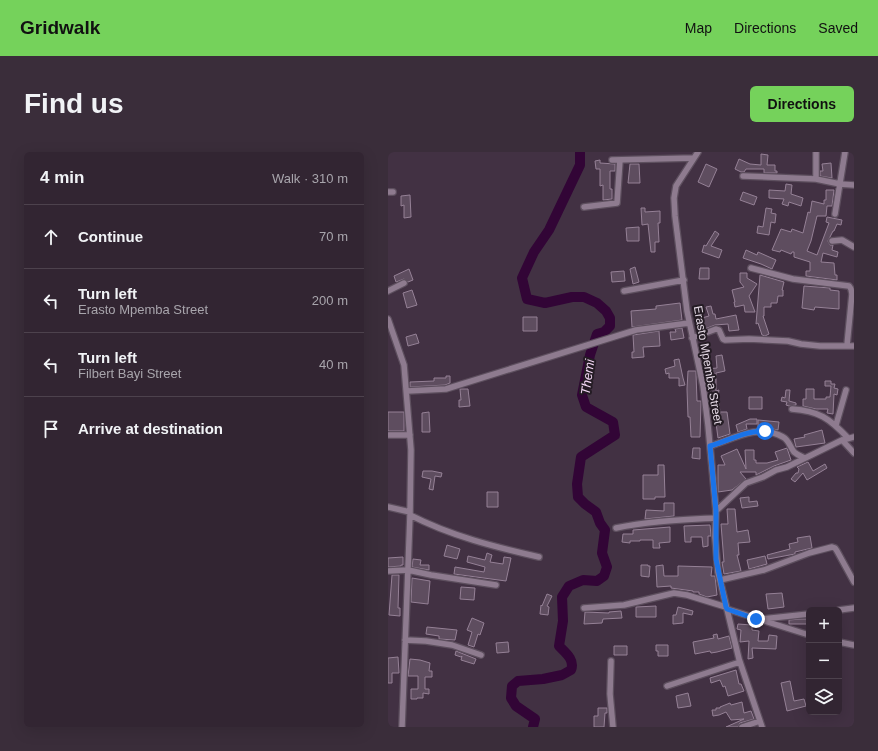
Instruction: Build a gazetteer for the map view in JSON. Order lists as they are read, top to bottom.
{
  "streets": {
    "street": ["Erasto Mpemba Street"]
  },
  "water": ["Themi"],
  "page": {
    "header": "Gridwalk",
    "nav": ["Map", "Directions", "Saved"],
    "buttons": "Directions",
    "title": "Find us",
    "heading": ["4 min", "Walk · 310 m"],
    "list": [
      ["Continue", "70 m"],
      ["Turn left", "Erasto Mpemba Street", "200 m"],
      ["Turn left", "Filbert Bayi Street", "40 m"],
      "Arrive at destination"
    ],
    "map_buttons": ["+", "−"]
  }
}
